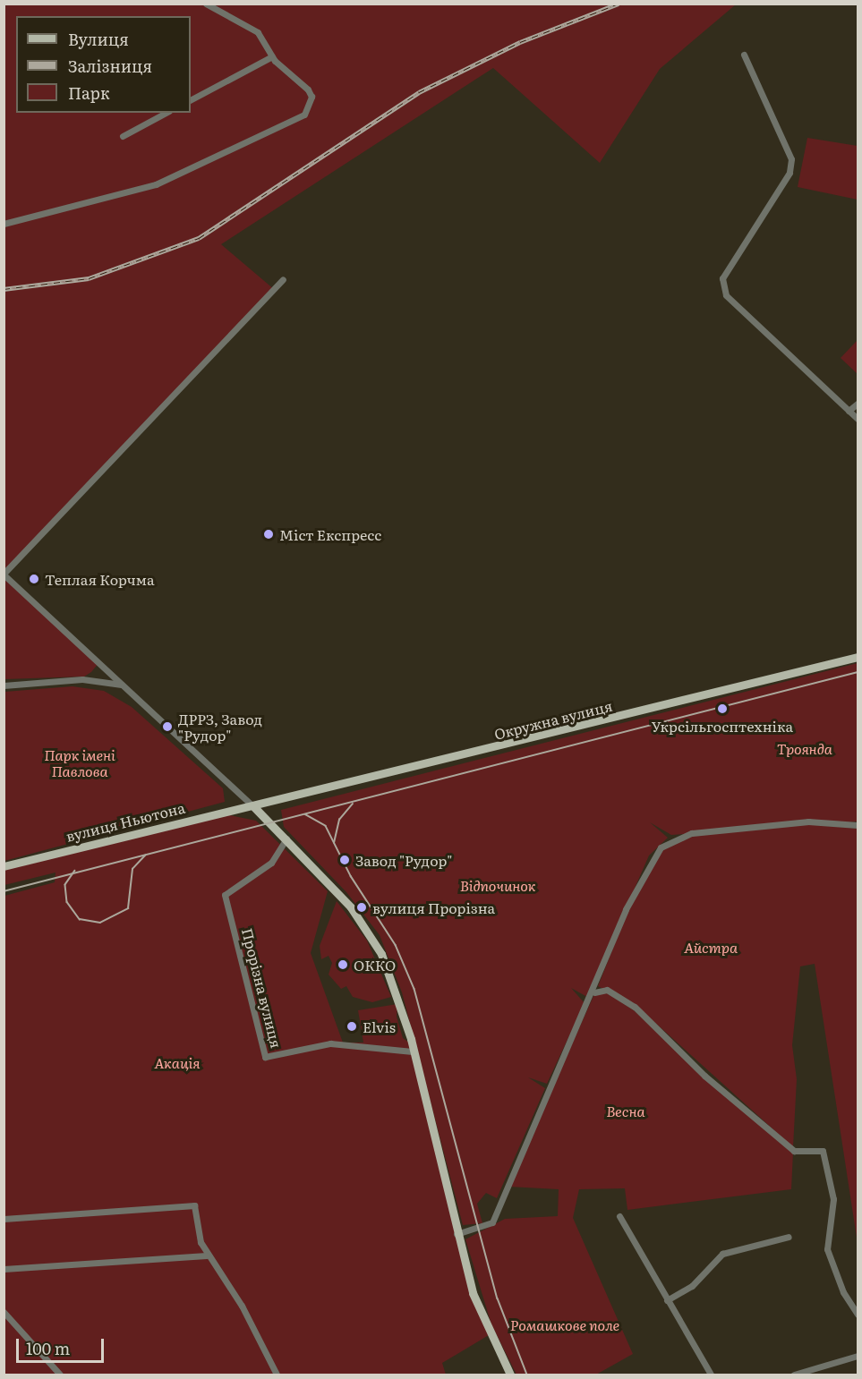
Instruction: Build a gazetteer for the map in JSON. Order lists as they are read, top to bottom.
{
  "streets": {
    "main road": ["Окружна вулиця", "вулиця Ньютона"],
    "street": ["Прорізна вулиця"]
  },
  "crossings": [
    ["Окружна вулиця", "вулиця Ньютона"]
  ],
  "parks": [
    "Троянда",
    "Парк імені Павлова",
    "Відпочинок",
    "Айстра",
    "Акація",
    "Весна",
    "Ромашкове поле"
  ],
  "places": [
    "Міст Експресс",
    "Теплая Корчма",
    "Укрсільгосптехніка",
    "ДРРЗ, Завод \"Рудор\"",
    "Завод \"Рудор\"",
    "вулиця Прорізна",
    "ОККО",
    "Elvis"
  ],
  "legend": ["Вулиця", "Залізниця", "Парк"],
  "scale_bar": "100 m"
}
